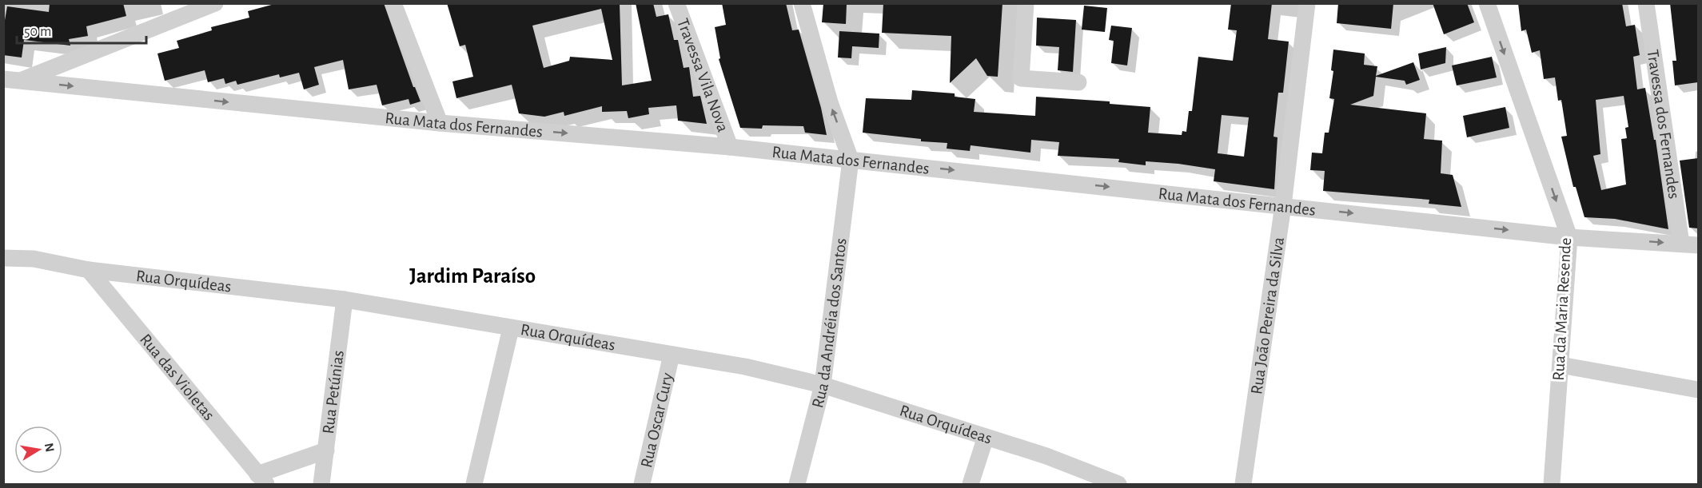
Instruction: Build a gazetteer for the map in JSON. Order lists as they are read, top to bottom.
{
  "streets": {
    "street": [
      "Travessa Vila Nova",
      "Travessa dos Fernandes",
      "Rua Mata dos Fernandes",
      "Rua Orquídeas",
      "Rua da Maria Resende",
      "Rua João Pereira da Silva",
      "Rua da Andréia dos Santos",
      "Rua das Violetas",
      "Rua Petúnias",
      "Rua Oscar Cury"
    ]
  },
  "crossings": [
    ["Travessa Vila Nova", "Rua Mata dos Fernandes"],
    ["Travessa dos Fernandes", "Rua Mata dos Fernandes"],
    ["Rua Mata dos Fernandes", "Rua da Maria Resende"],
    ["Rua Mata dos Fernandes", "Rua João Pereira da Silva"],
    ["Rua Mata dos Fernandes", "Rua da Andréia dos Santos"],
    ["Rua Orquídeas", "Rua da Andréia dos Santos"],
    ["Rua Orquídeas", "Rua das Violetas"],
    ["Rua Orquídeas", "Rua Petúnias"],
    ["Rua Orquídeas", "Rua Oscar Cury"]
  ],
  "one_way": ["Rua Mata dos Fernandes", "Rua da Maria Resende"],
  "districts": ["Jardim Paraíso"],
  "scale_bar": "50 m",
  "north": "right"
}
